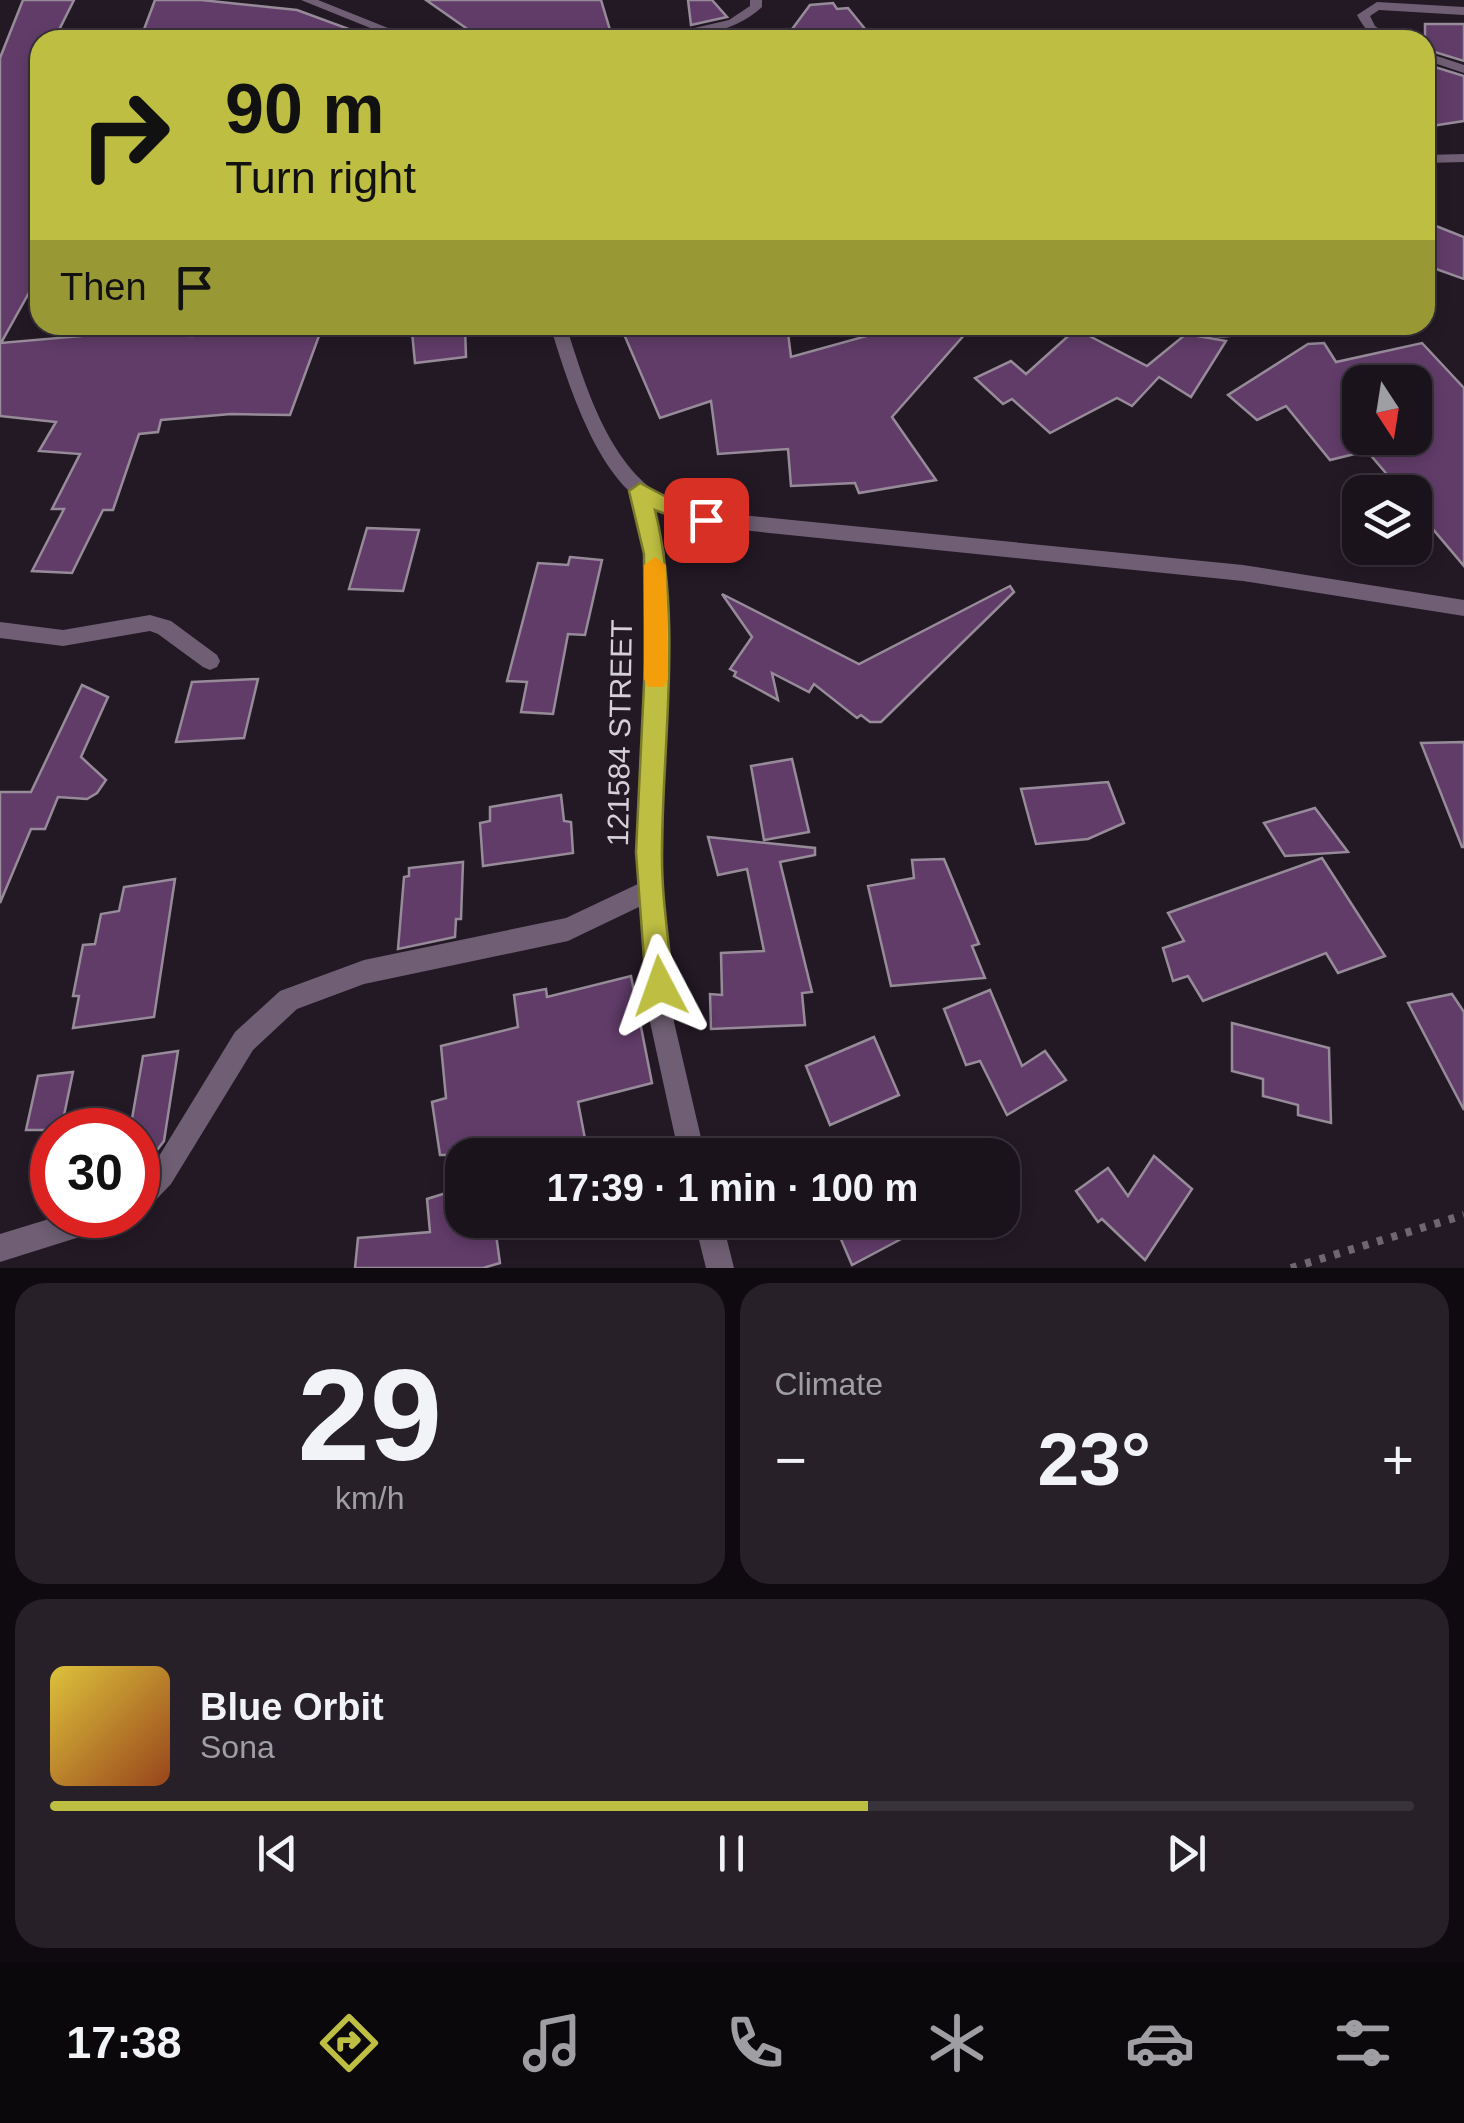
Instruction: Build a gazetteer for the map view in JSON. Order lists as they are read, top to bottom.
{
  "streets": {
    "street": ["121584 STREET"]
  },
  "north": "bottom",
  "page": {
    "turn": ["90 m", "Turn right"],
    "then": "Then",
    "limit": "30",
    "trip": "17:39 · 1 min · 100 m",
    "tile": [
      ["29", "km/h"],
      "Climate"
    ],
    "heat": ["−", "23°", "+"],
    "song": ["Blue Orbit", "Sona"],
    "tabs": "17:38"
  }
}
